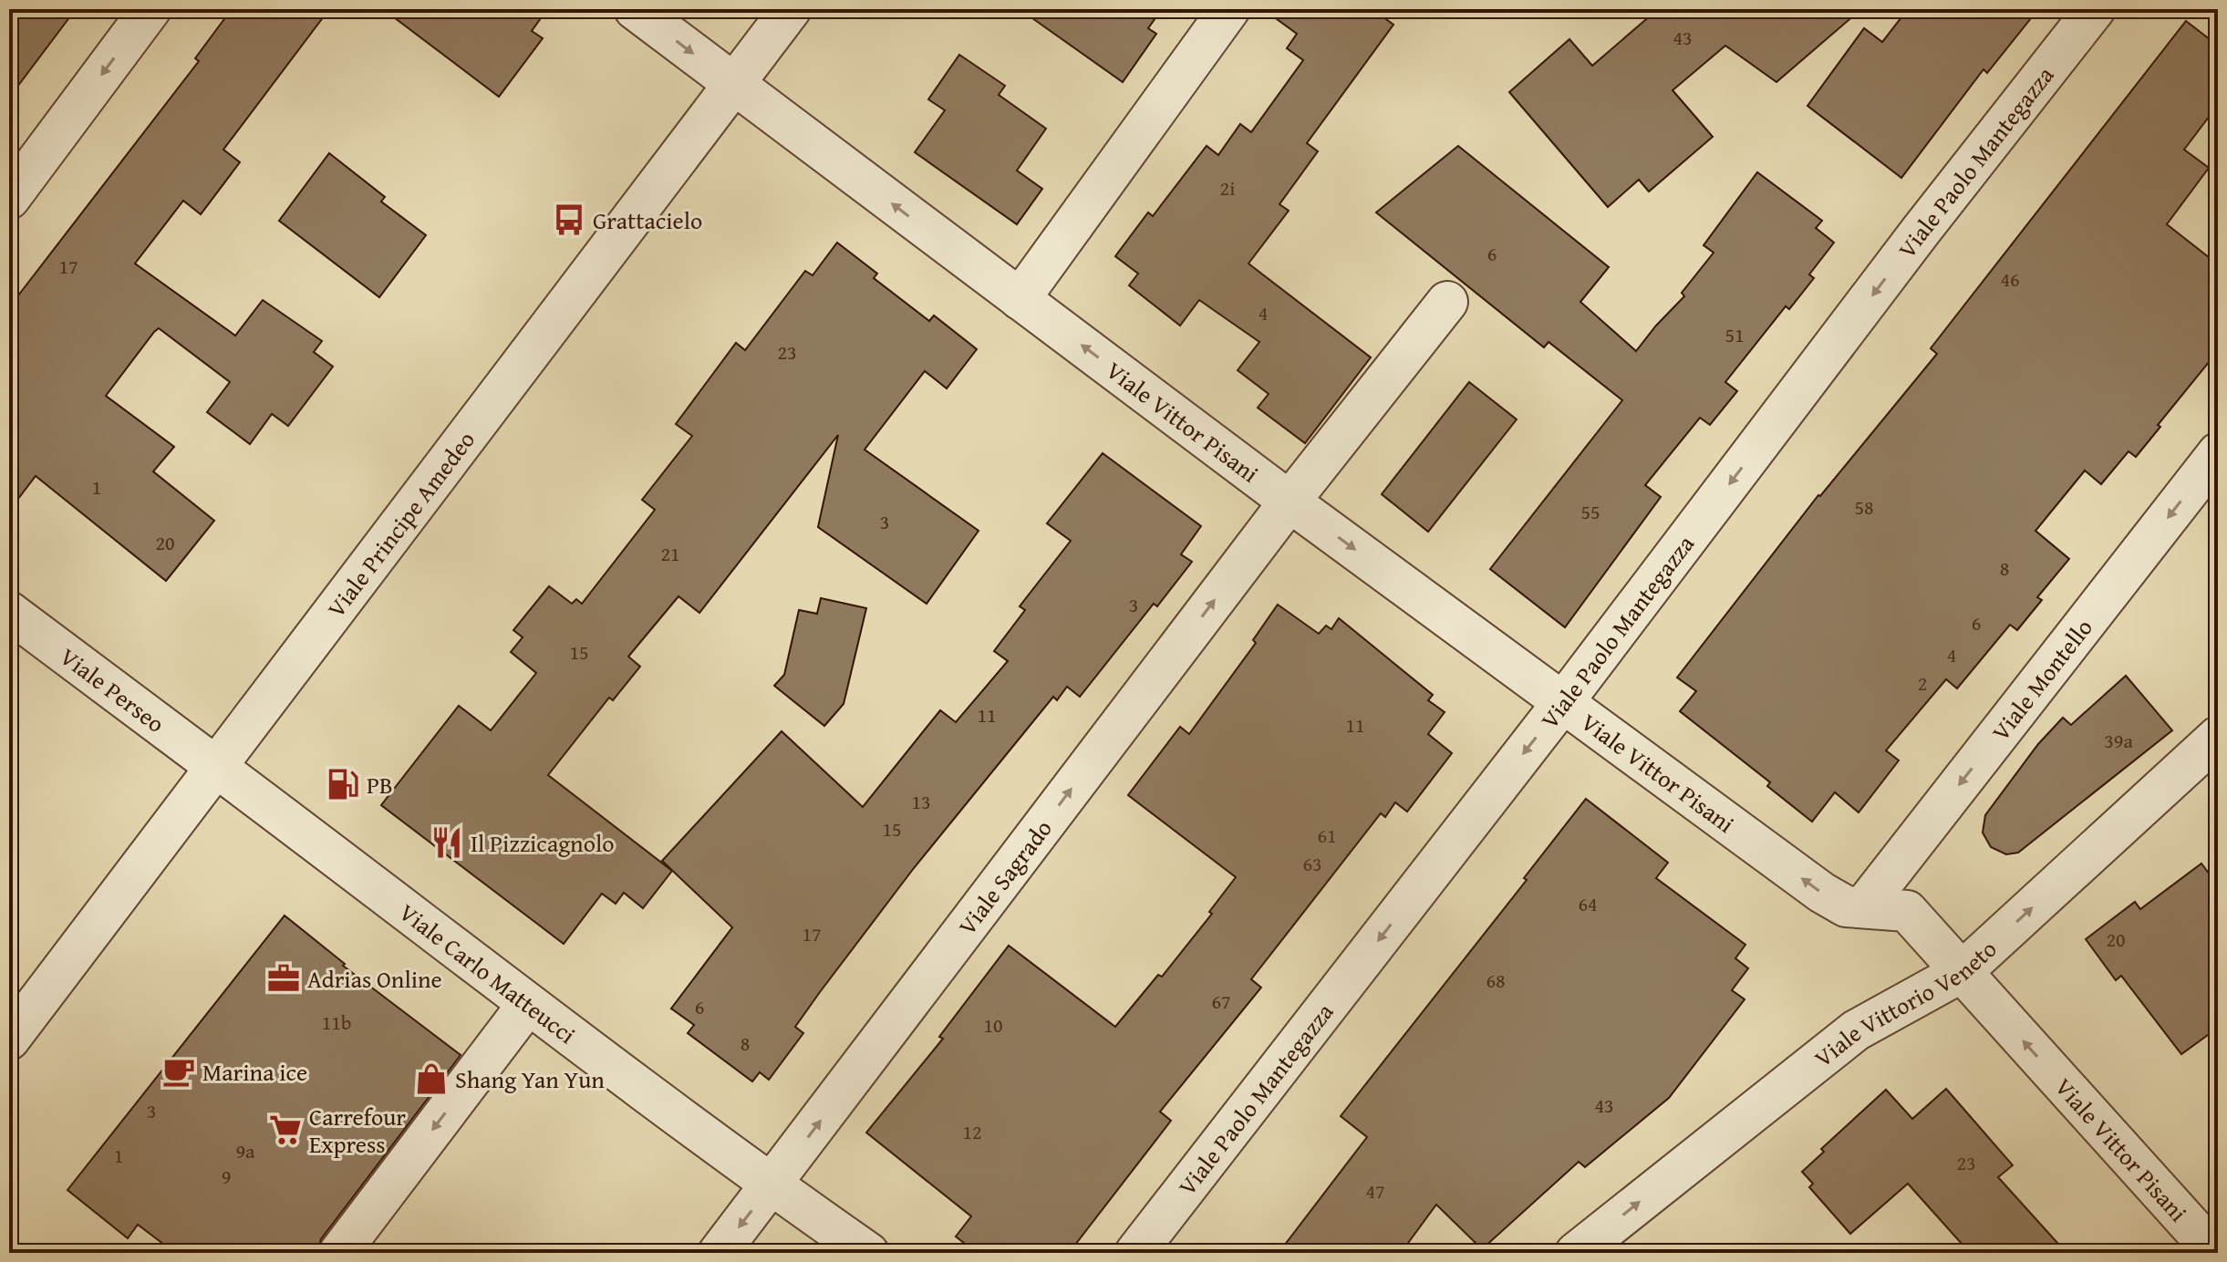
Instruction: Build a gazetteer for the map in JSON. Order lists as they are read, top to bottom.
{
  "streets": {
    "street": [
      "Viale Paolo Mantegazza",
      "Viale Vittor Pisani",
      "Viale Principe Amedeo",
      "Viale Montello",
      "Viale Perseo",
      "Viale Sagrado",
      "Viale Carlo Matteucci",
      "Viale Vittorio Veneto"
    ]
  },
  "crossings": [
    ["Viale Paolo Mantegazza", "Viale Vittor Pisani"],
    ["Viale Vittor Pisani", "Viale Principe Amedeo"],
    ["Viale Vittor Pisani", "Viale Montello"],
    ["Viale Vittor Pisani", "Viale Sagrado"],
    ["Viale Vittor Pisani", "Viale Vittorio Veneto"],
    ["Viale Principe Amedeo", "Viale Perseo"],
    ["Viale Principe Amedeo", "Viale Carlo Matteucci"],
    ["Viale Perseo", "Viale Carlo Matteucci"],
    ["Viale Sagrado", "Viale Carlo Matteucci"]
  ],
  "one_way": [
    "Viale Paolo Mantegazza",
    "Viale Montello",
    "Viale Sagrado",
    "Viale Vittorio Veneto"
  ],
  "places": {
    "bus stop": ["Grattacielo"],
    "fuel station": ["PB"],
    "restaurant": ["Il Pizzicagnolo"],
    "office": ["Adrias Online"],
    "cafe": ["Marina ice"],
    "shop": ["Shang Yan Yun"],
    "supermarket": ["Carrefour Express"]
  },
  "house_numbers": [
    "43",
    "2i",
    "6",
    "17",
    "46",
    "4",
    "51",
    "23",
    "1",
    "58",
    "55",
    "3",
    "20",
    "21",
    "8",
    "3",
    "6",
    "15",
    "4",
    "2",
    "11",
    "11",
    "39a",
    "13",
    "15",
    "61",
    "63",
    "64",
    "17",
    "20",
    "68",
    "67",
    "6",
    "11b",
    "10",
    "8",
    "43",
    "3",
    "12",
    "9a",
    "1",
    "23",
    "9",
    "47"
  ]
}
